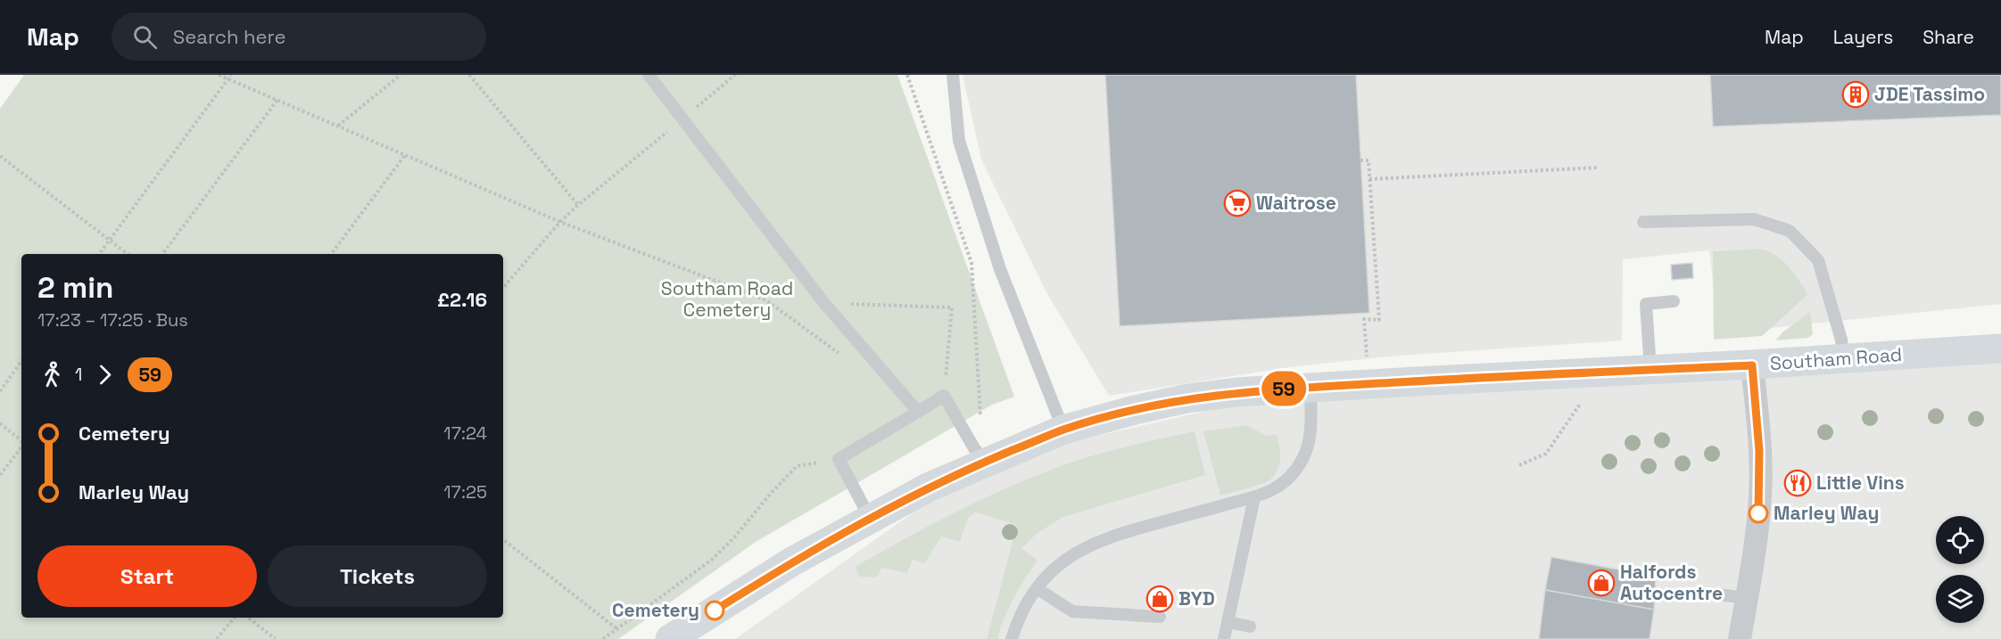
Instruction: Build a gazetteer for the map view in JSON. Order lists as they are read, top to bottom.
{
  "streets": {
    "main road": ["Southam Road"]
  },
  "parks": ["Southam Road Cemetery"],
  "places": {
    "building": ["JDE Tassimo"],
    "supermarket": ["Waitrose"],
    "restaurant": ["Little Vins"],
    "other": ["Marley Way", "Cemetery"],
    "shop": ["Halfords Autocentre", "BYD"]
  },
  "lines": ["bus line 59"],
  "page": {
    "header": "Map",
    "search": "Search here",
    "nav": ["Map", "Layers", "Share"],
    "on_map": "59",
    "heading": ["2 min", "17:23 – 17:25 · Bus", "£2.16"],
    "legs": ["1", "59"],
    "list": [
      {
        "name": "Cemetery",
        "value": "17:24"
      },
      {
        "name": "Marley Way",
        "value": "17:25"
      }
    ],
    "buttons": ["Start", "Tickets"]
  }
}
